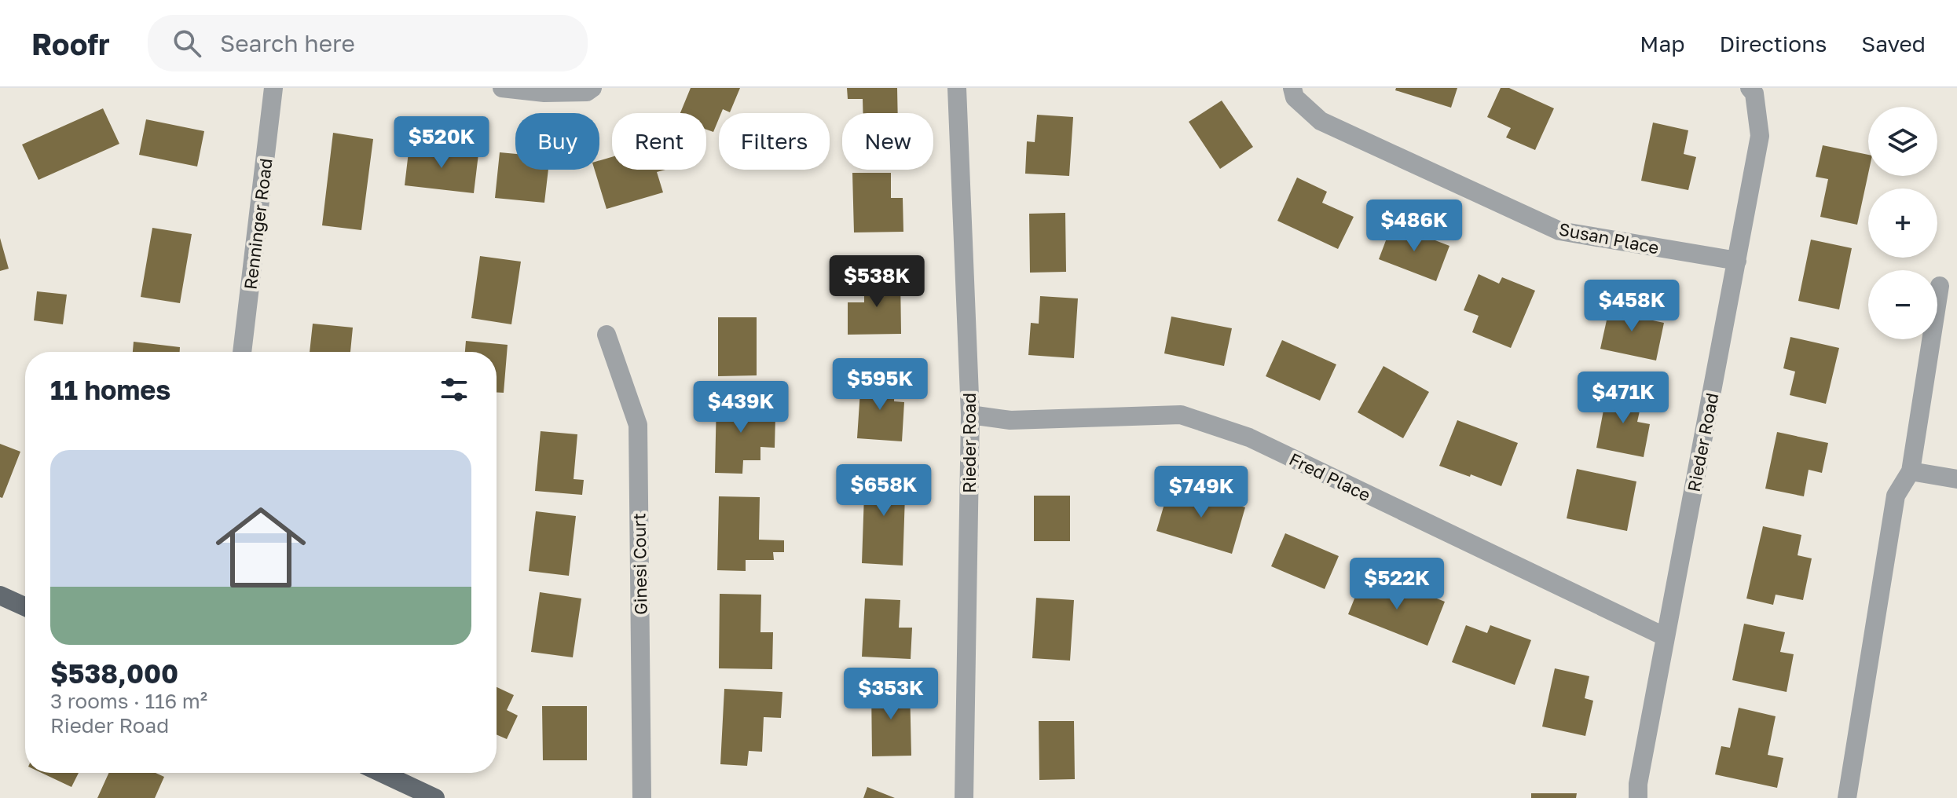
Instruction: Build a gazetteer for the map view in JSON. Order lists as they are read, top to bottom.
{
  "streets": {
    "street": [
      "Renninger Road",
      "Susan Place",
      "Rieder Road",
      "Fred Place",
      "Ginesi Court"
    ]
  },
  "crossings": [
    ["Susan Place", "Rieder Road"],
    ["Rieder Road", "Fred Place"]
  ],
  "page": {
    "header": "Roofr",
    "search": "Search here",
    "nav": ["Map", "Directions", "Saved"],
    "map_buttons": ["+", "−"],
    "chip": [
      "Buy",
      "Rent",
      "Filters",
      "New"
    ],
    "price": [
      "$520K",
      "$486K",
      "$538K",
      "$458K",
      "$595K",
      "$471K",
      "$439K",
      "$658K",
      "$749K",
      "$522K",
      "$353K"
    ],
    "heading": "11 homes",
    "list": [
      {
        "name": "$538,000",
        "note": "3 rooms · 116 m² · Rieder Road"
      }
    ]
  }
}
